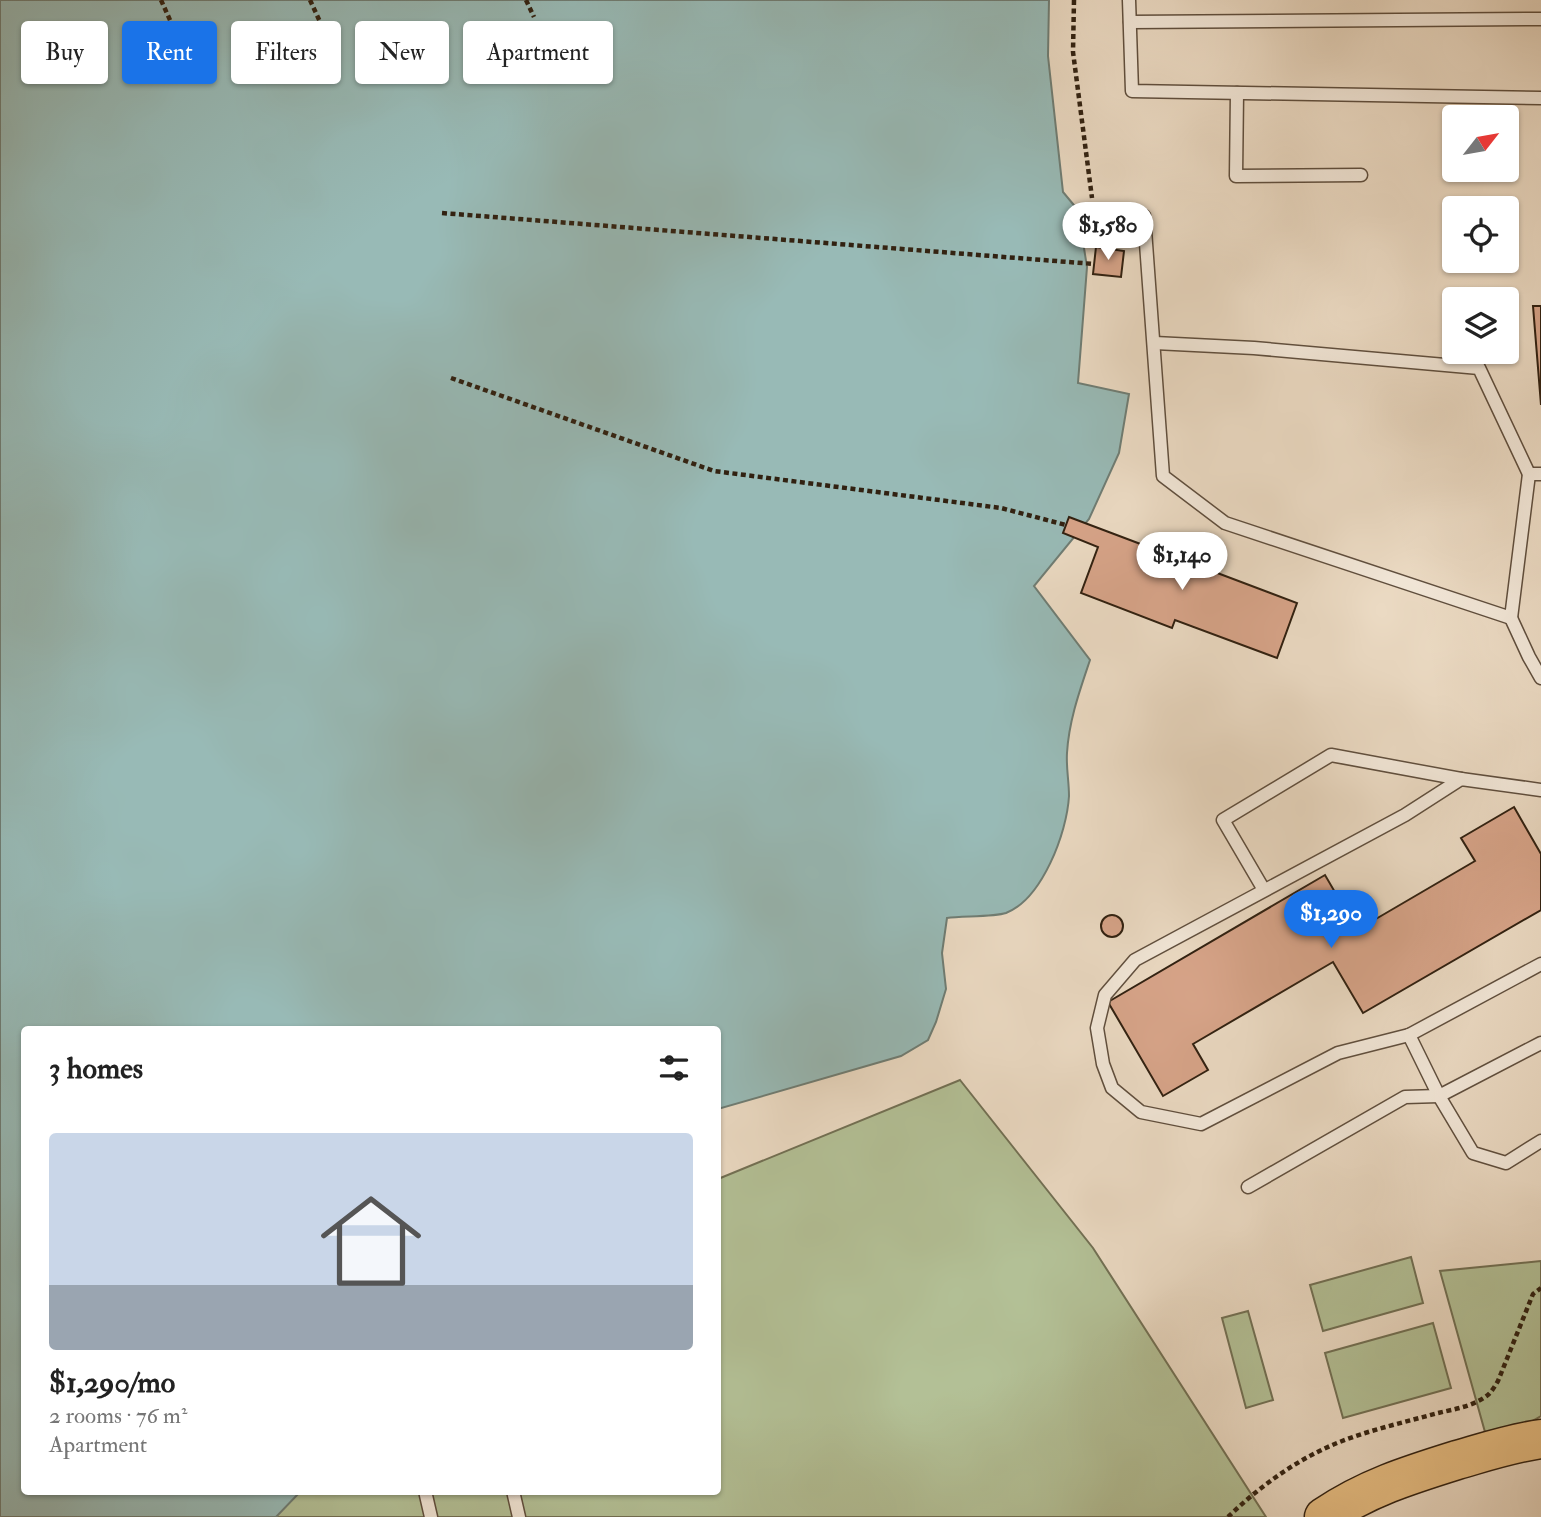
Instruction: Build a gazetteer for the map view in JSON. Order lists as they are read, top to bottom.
{
  "north": "top right",
  "page": {
    "chip": [
      "Buy",
      "Rent",
      "Filters",
      "New",
      "Apartment"
    ],
    "price": ["$1,580", "$1,140", "$1,290"],
    "heading": "3 homes",
    "list": [
      {
        "name": "$1,290/mo",
        "note": "2 rooms · 76 m² · Apartment"
      }
    ]
  }
}
